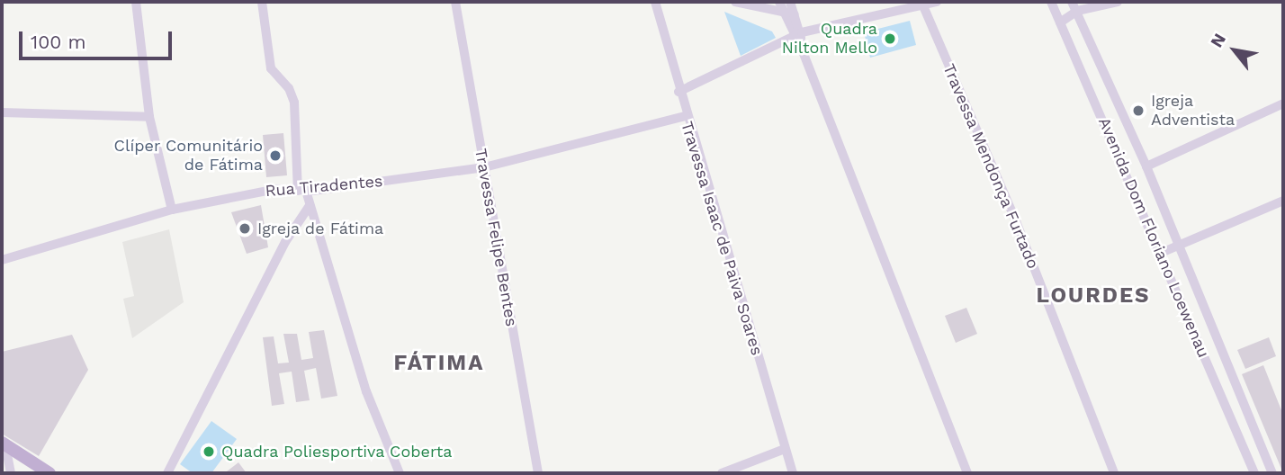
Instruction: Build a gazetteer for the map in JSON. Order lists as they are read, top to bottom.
{
  "streets": {
    "street": [
      "Travessa Mendonça Furtado",
      "Rua Tiradentes",
      "Travessa Felipe Bentes",
      "Avenida Dom Floriano Loewenau",
      "Travessa Isaac de Paiva Soares"
    ]
  },
  "crossings": [
    ["Rua Tiradentes", "Travessa Felipe Bentes"],
    ["Rua Tiradentes", "Travessa Isaac de Paiva Soares"]
  ],
  "districts": ["LOURDES", "FÁTIMA"],
  "places": [
    "Quadra Nilton Mello",
    "Igreja Adventista",
    "Clíper Comunitário de Fátima",
    "Igreja de Fátima",
    "Quadra Poliesportiva Coberta"
  ],
  "scale_bar": "100 m",
  "north": "top left"
}
